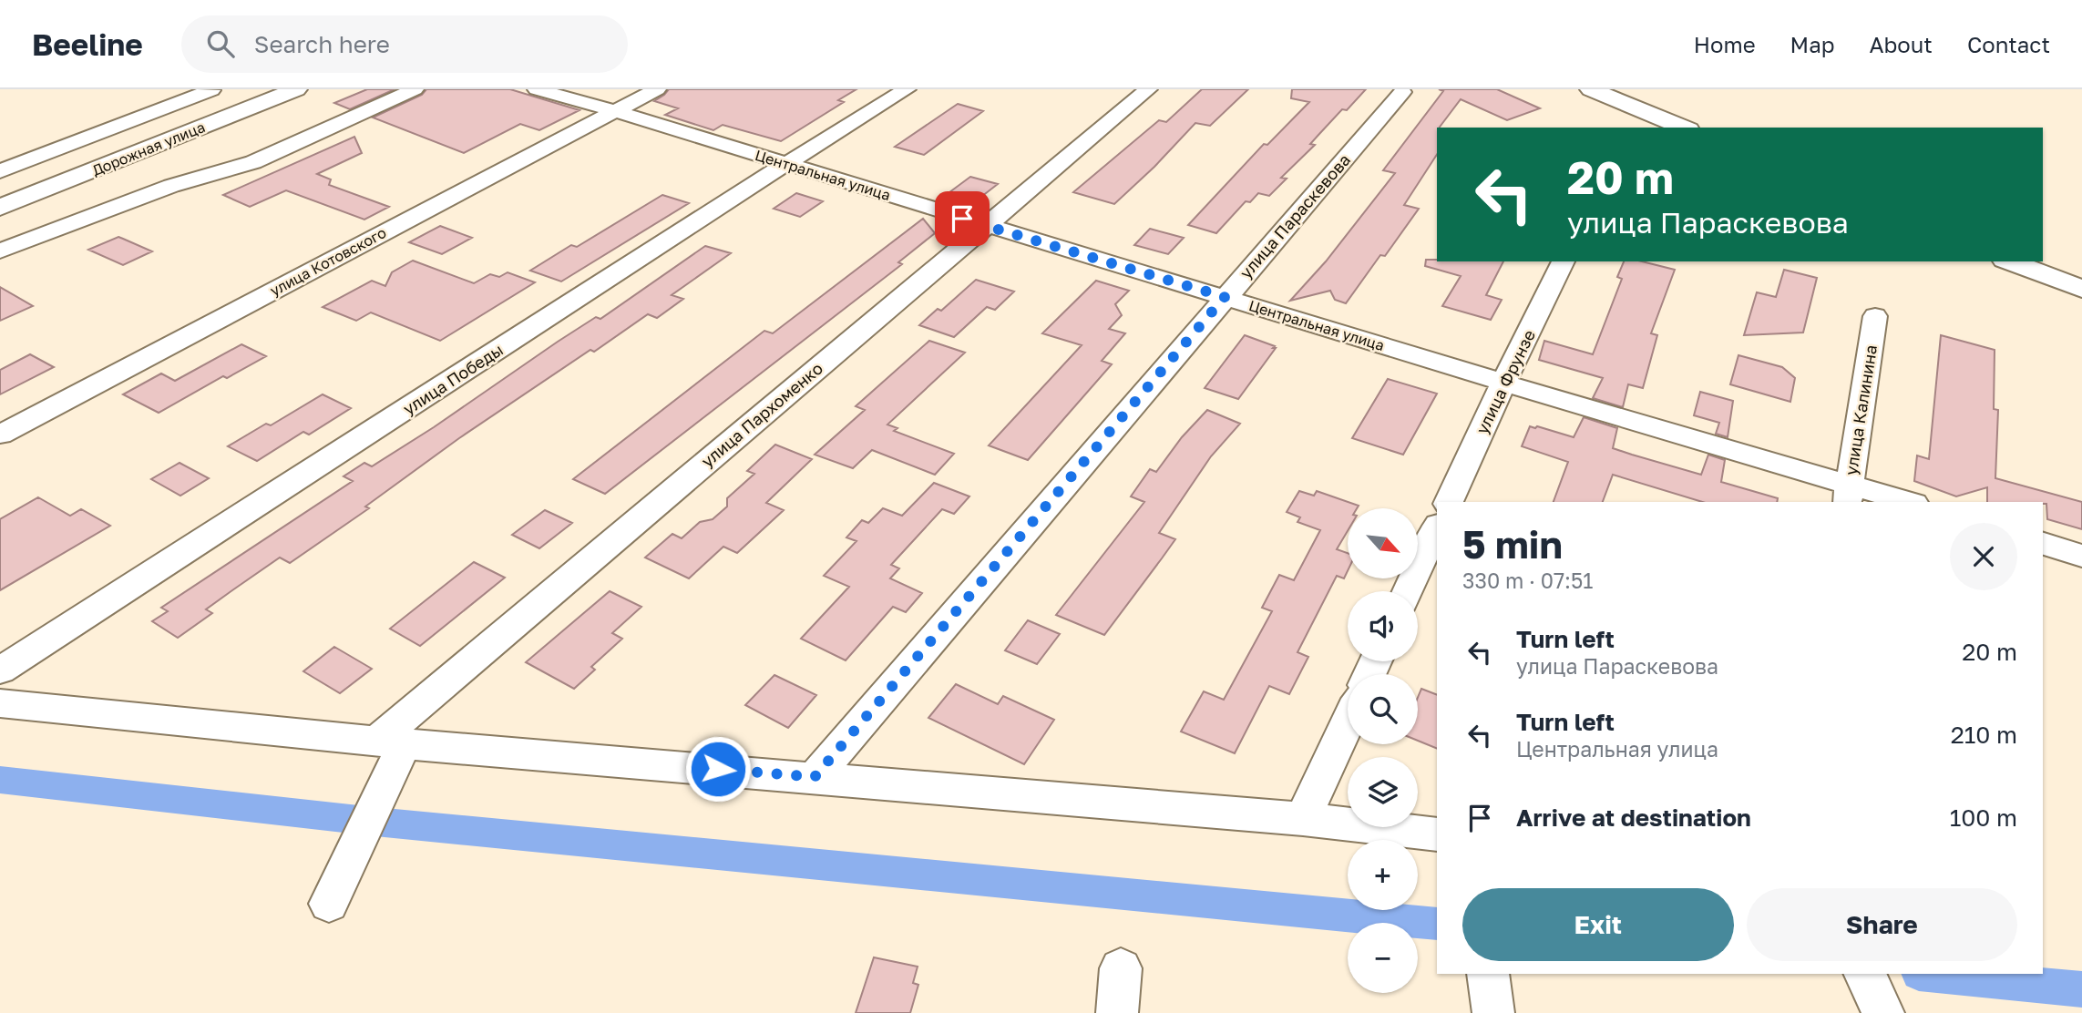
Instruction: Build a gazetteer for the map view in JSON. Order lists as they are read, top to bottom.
{
  "streets": {
    "main road": ["Дорожная улица"],
    "street": [
      "Центральная улица",
      "улица Параскевова",
      "улица Котовского",
      "улица Победы",
      "улица Фрунзе",
      "улица Калинина",
      "улица Пархоменко"
    ]
  },
  "crossings": [
    ["Центральная улица", "улица Параскевова"],
    ["Центральная улица", "улица Котовского"],
    ["Центральная улица", "улица Победы"],
    ["Центральная улица", "улица Фрунзе"],
    ["Центральная улица", "улица Калинина"],
    ["Центральная улица", "улица Пархоменко"]
  ],
  "north": "bottom right",
  "page": {
    "header": "Beeline",
    "search": "Search here",
    "nav": [
      "Home",
      "Map",
      "About",
      "Contact"
    ],
    "turn": ["20 m", "улица Параскевова"],
    "heading": ["5 min", "330 m · 07:51"],
    "map_buttons": ["+", "−"],
    "list": [
      {
        "name": "Turn left",
        "note": "улица Параскевова",
        "value": "20 m"
      },
      {
        "name": "Turn left",
        "note": "Центральная улица",
        "value": "210 m"
      },
      {
        "name": "Arrive at destination",
        "value": "100 m"
      }
    ],
    "buttons": ["Exit", "Share"]
  }
}
